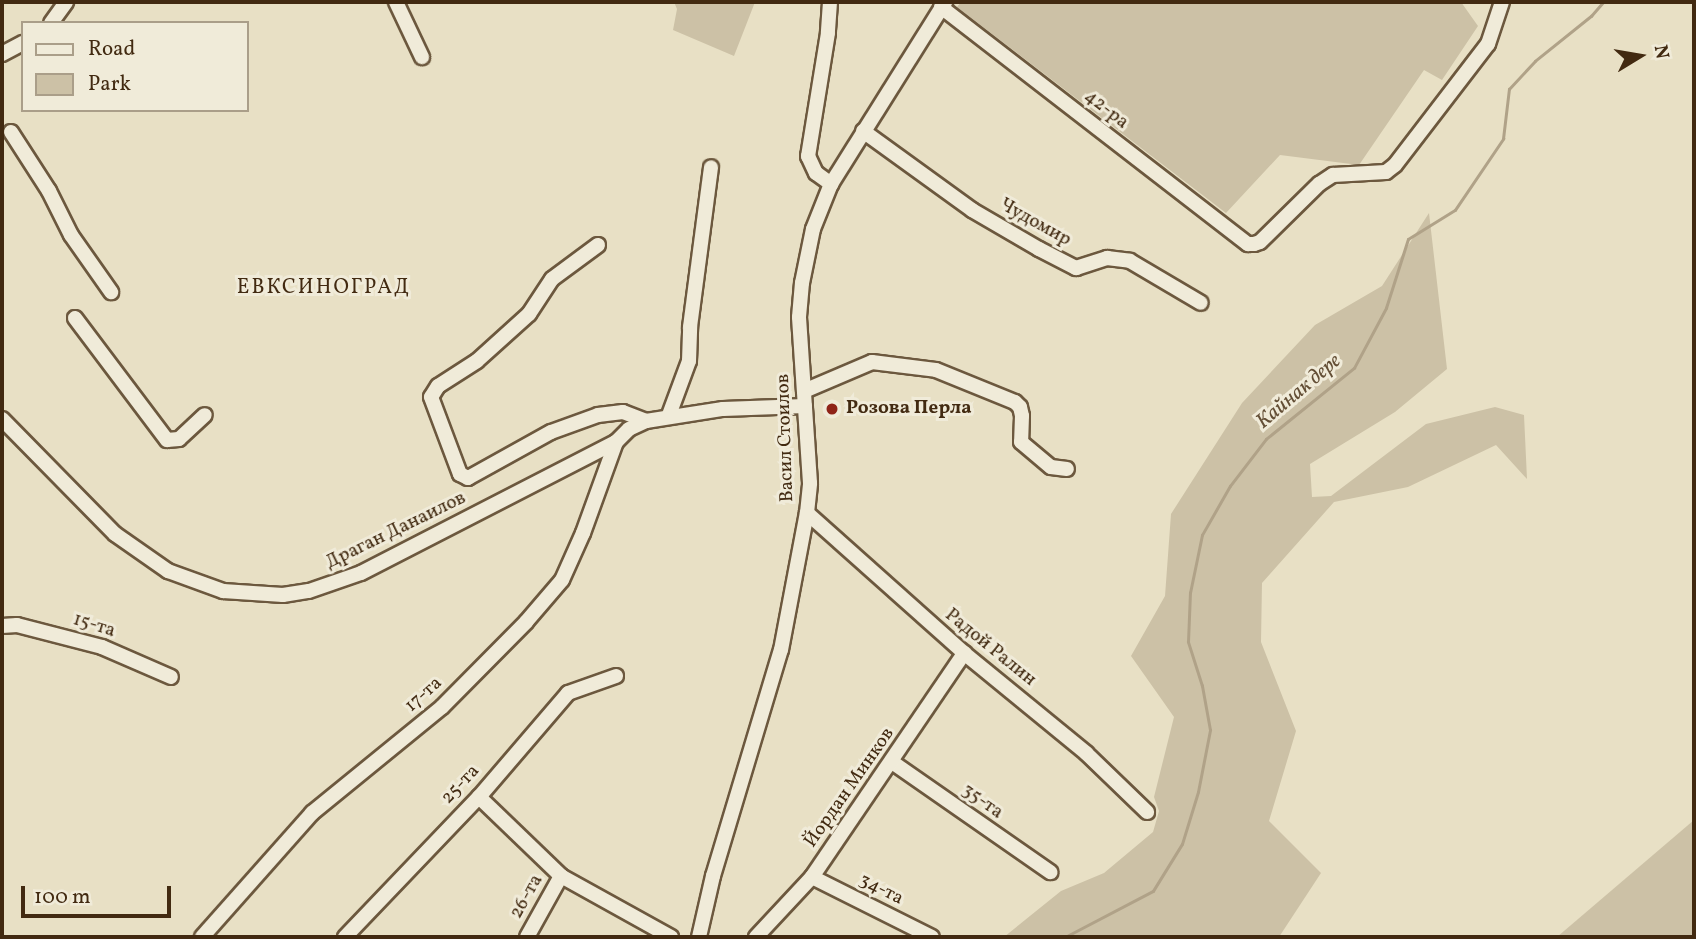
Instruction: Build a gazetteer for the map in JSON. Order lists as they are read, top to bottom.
{
  "streets": {
    "street": [
      "42-ра",
      "Чудомир",
      "Васил Стоилов",
      "Драган Данаилов",
      "15-та",
      "Радой Ралин",
      "17-та",
      "25-та",
      "Йордан Минков",
      "35-та",
      "34-та",
      "26-та"
    ]
  },
  "crossings": [
    ["42-ра", "Васил Стоилов"],
    ["Чудомир", "Васил Стоилов"],
    ["Васил Стоилов", "Драган Данаилов"],
    ["Васил Стоилов", "Радой Ралин"],
    ["Драган Данаилов", "17-та"],
    ["Радой Ралин", "Йордан Минков"],
    ["Йордан Минков", "35-та"],
    ["Йордан Минков", "34-та"]
  ],
  "districts": ["ЕВКСИНОГРАД"],
  "water": ["Кайнак дере"],
  "places": ["Розова Перла"],
  "legend": ["Road", "Park"],
  "scale_bar": "100 m",
  "north": "right"
}
